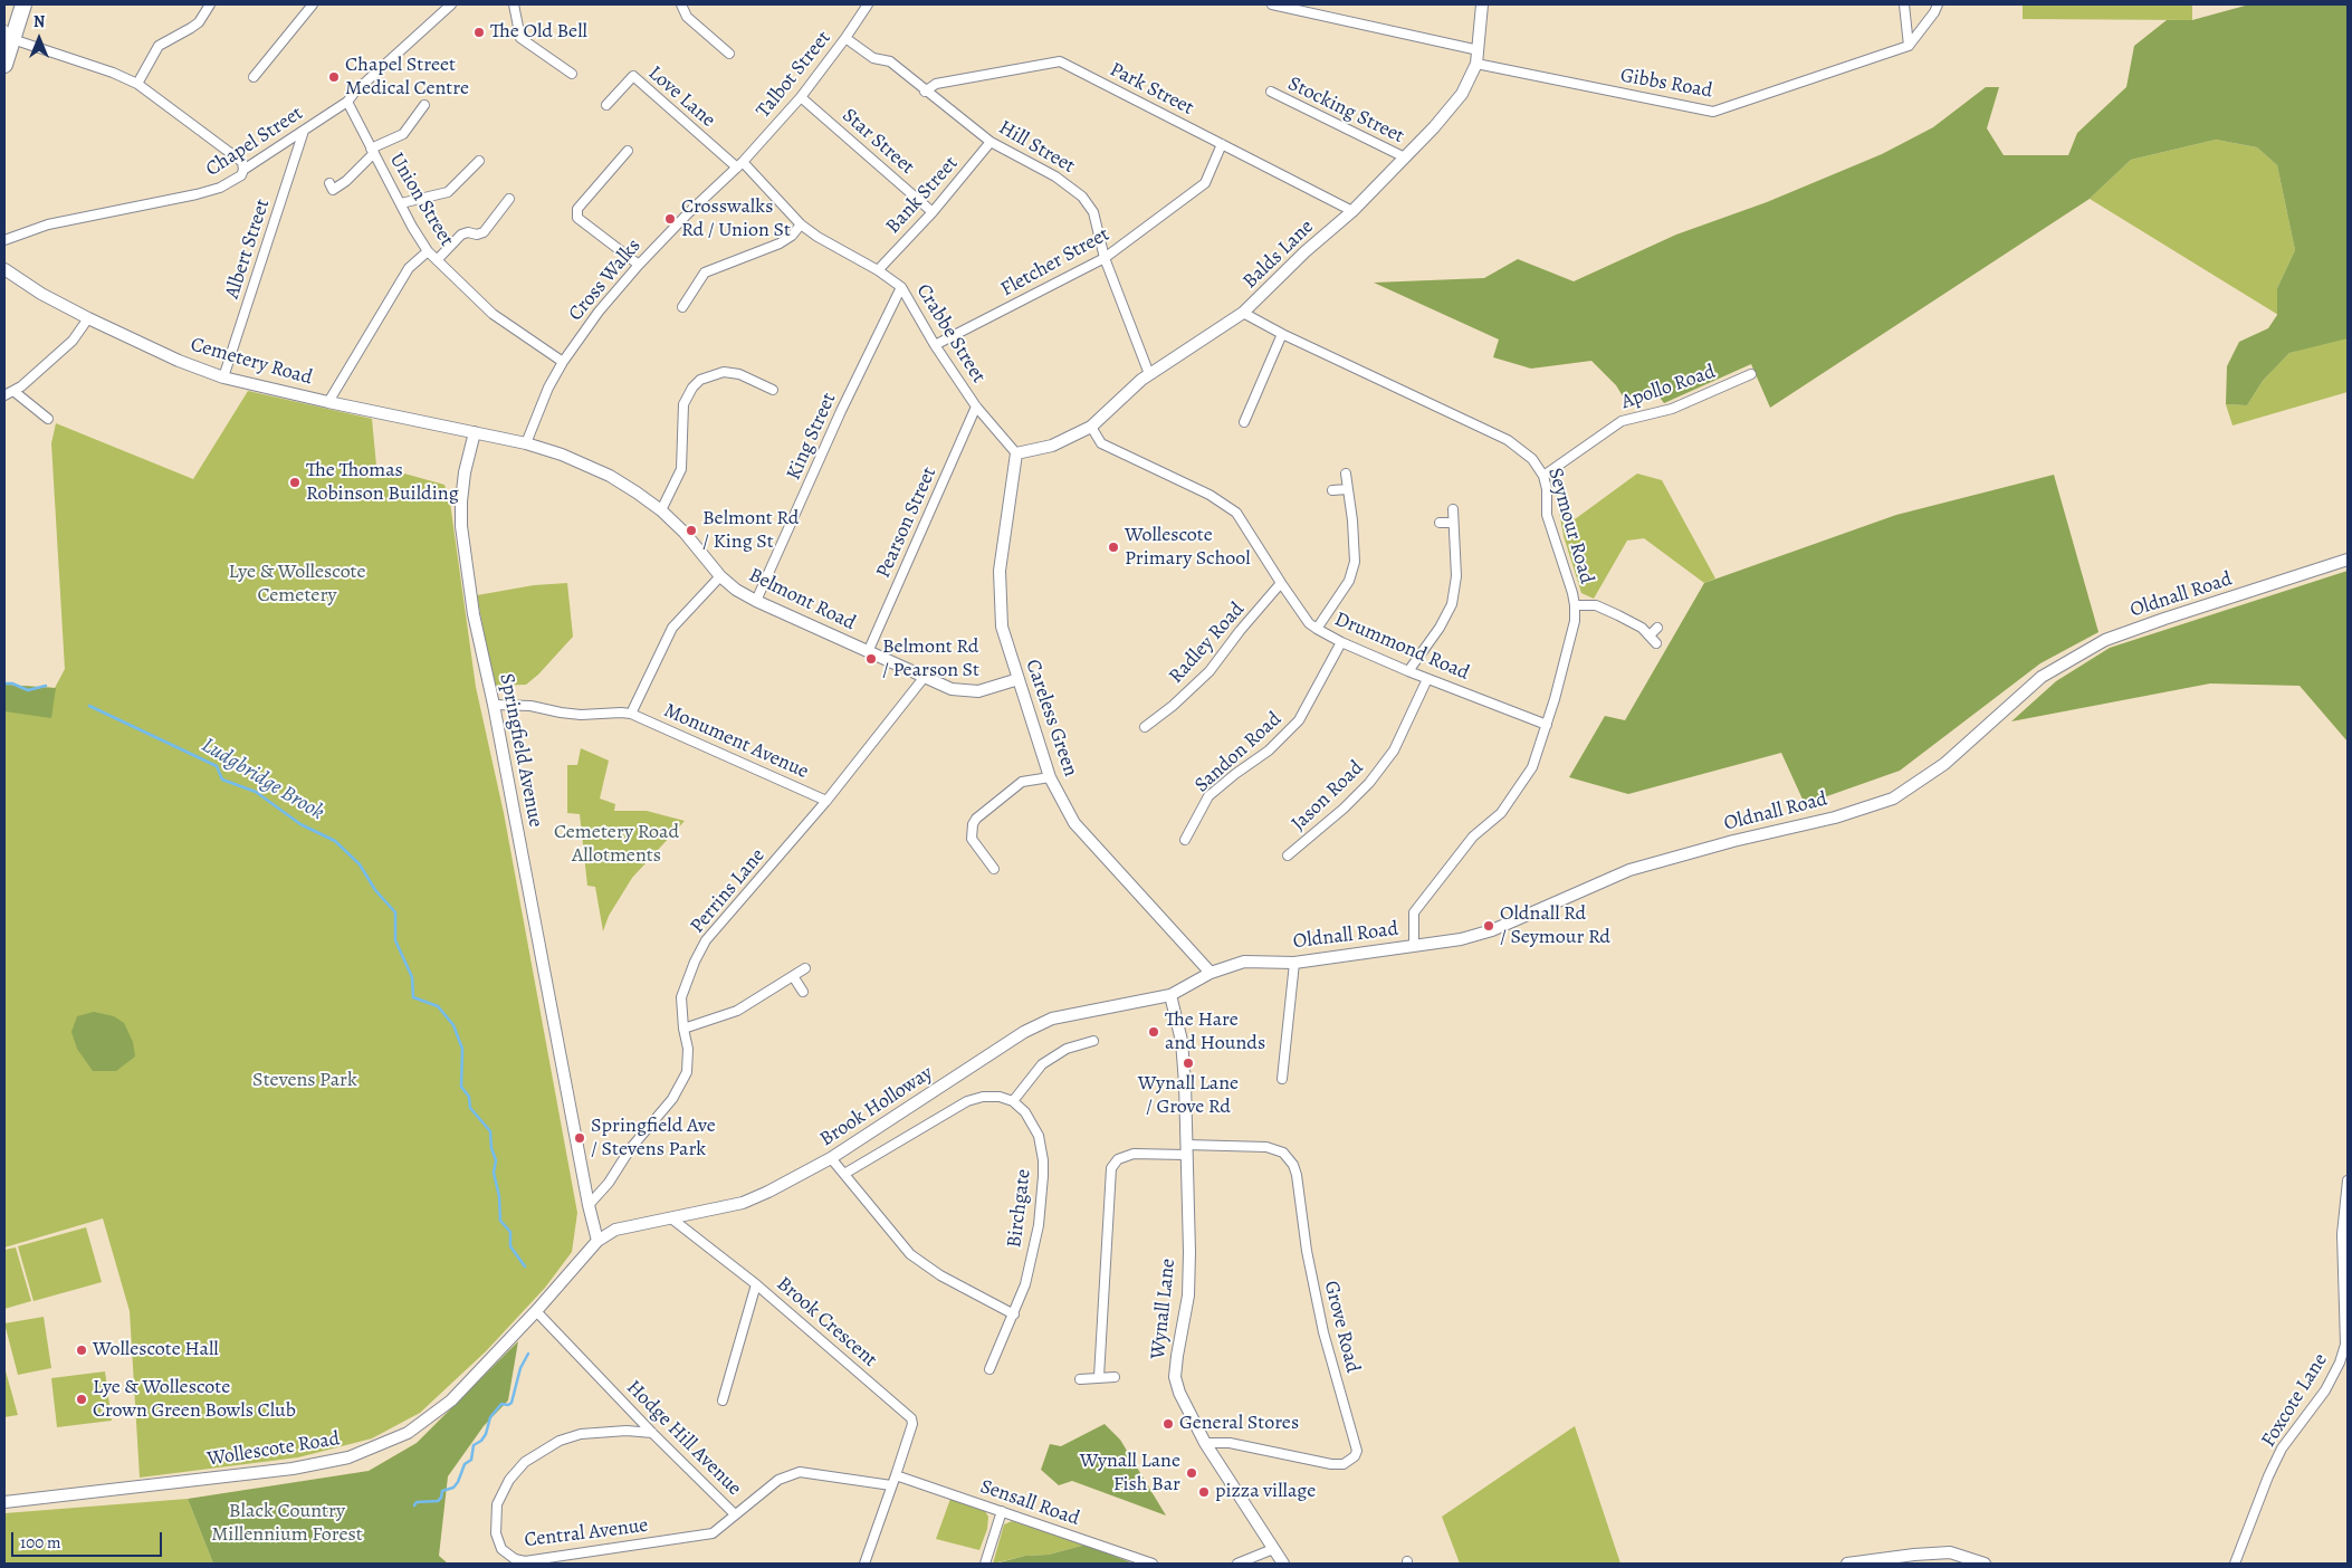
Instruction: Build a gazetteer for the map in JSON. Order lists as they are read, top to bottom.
{
  "streets": {
    "street": [
      "Talbot Street",
      "Gibbs Road",
      "Park Street",
      "Love Lane",
      "Stocking Street",
      "Chapel Street",
      "Star Street",
      "Hill Street",
      "Bank Street",
      "Union Street",
      "Albert Street",
      "Balds Lane",
      "Fletcher Street",
      "Cross Walks",
      "Crabbe Street",
      "Cemetery Road",
      "Apollo Road",
      "King Street",
      "Pearson Street",
      "Seymour Road",
      "Oldnall Road",
      "Belmont Road",
      "Radley Road",
      "Drummond Road",
      "Careless Green",
      "Monument Avenue",
      "Springfield Avenue",
      "Sandon Road",
      "Jason Road",
      "Perrins Lane",
      "Brook Holloway",
      "Birchgate",
      "Wynall Lane",
      "Brook Crescent",
      "Grove Road",
      "Foxcote Lane",
      "Hodge Hill Avenue",
      "Wollescote Road",
      "Sensall Road",
      "Central Avenue"
    ]
  },
  "crossings": [
    ["Talbot Street", "Love Lane"],
    ["Talbot Street", "Star Street"],
    ["Talbot Street", "Hill Street"],
    ["Talbot Street", "Cross Walks"],
    ["Talbot Street", "Crabbe Street"],
    ["Gibbs Road", "Balds Lane"],
    ["Park Street", "Hill Street"],
    ["Park Street", "Balds Lane"],
    ["Park Street", "Fletcher Street"],
    ["Love Lane", "Cross Walks"],
    ["Love Lane", "Crabbe Street"],
    ["Stocking Street", "Balds Lane"],
    ["Chapel Street", "Union Street"],
    ["Chapel Street", "Albert Street"],
    ["Star Street", "Bank Street"],
    ["Hill Street", "Bank Street"],
    ["Hill Street", "Balds Lane"],
    ["Hill Street", "Fletcher Street"],
    ["Bank Street", "Crabbe Street"],
    ["Union Street", "Cross Walks"],
    ["Albert Street", "Cemetery Road"],
    ["Balds Lane", "Crabbe Street"],
    ["Balds Lane", "Seymour Road"],
    ["Balds Lane", "Drummond Road"],
    ["Balds Lane", "Careless Green"],
    ["Fletcher Street", "Crabbe Street"],
    ["Cross Walks", "Crabbe Street"],
    ["Cross Walks", "Belmont Road"],
    ["Crabbe Street", "King Street"],
    ["Crabbe Street", "Pearson Street"],
    ["Crabbe Street", "Careless Green"],
    ["Cemetery Road", "Belmont Road"],
    ["Cemetery Road", "Springfield Avenue"],
    ["Apollo Road", "Seymour Road"],
    ["King Street", "Belmont Road"],
    ["Pearson Street", "Belmont Road"],
    ["Seymour Road", "Oldnall Road"],
    ["Seymour Road", "Drummond Road"],
    ["Oldnall Road", "Careless Green"],
    ["Oldnall Road", "Brook Holloway"],
    ["Oldnall Road", "Wynall Lane"],
    ["Belmont Road", "Careless Green"],
    ["Belmont Road", "Monument Avenue"],
    ["Belmont Road", "Springfield Avenue"],
    ["Belmont Road", "Perrins Lane"],
    ["Radley Road", "Drummond Road"],
    ["Drummond Road", "Sandon Road"],
    ["Drummond Road", "Jason Road"],
    ["Monument Avenue", "Springfield Avenue"],
    ["Monument Avenue", "Perrins Lane"],
    ["Springfield Avenue", "Perrins Lane"],
    ["Springfield Avenue", "Brook Holloway"],
    ["Springfield Avenue", "Wollescote Road"],
    ["Brook Holloway", "Wynall Lane"],
    ["Brook Holloway", "Brook Crescent"],
    ["Brook Holloway", "Wollescote Road"],
    ["Wynall Lane", "Grove Road"],
    ["Brook Crescent", "Sensall Road"],
    ["Hodge Hill Avenue", "Wollescote Road"],
    ["Hodge Hill Avenue", "Central Avenue"]
  ],
  "water": ["Ludgbridge Brook"],
  "parks": [
    "Lye & Wollescote Cemetery",
    "Cemetery Road Allotments",
    "Stevens Park",
    "Black Country Millennium Forest"
  ],
  "places": [
    "The Old Bell",
    "Chapel Street Medical Centre",
    "Crosswalks Rd / Union St",
    "The Thomas Robinson Building",
    "Belmont Rd / King St",
    "Wollescote Primary School",
    "Belmont Rd / Pearson St",
    "Oldnall Rd / Seymour Rd",
    "The Hare and Hounds",
    "Wynall Lane / Grove Rd",
    "Springfield Ave / Stevens Park",
    "Wollescote Hall",
    "Lye & Wollescote Crown Green Bowls Club",
    "General Stores",
    "Wynall Lane Fish Bar",
    "pizza village"
  ],
  "scale_bar": "100 m",
  "north": "top"
}
